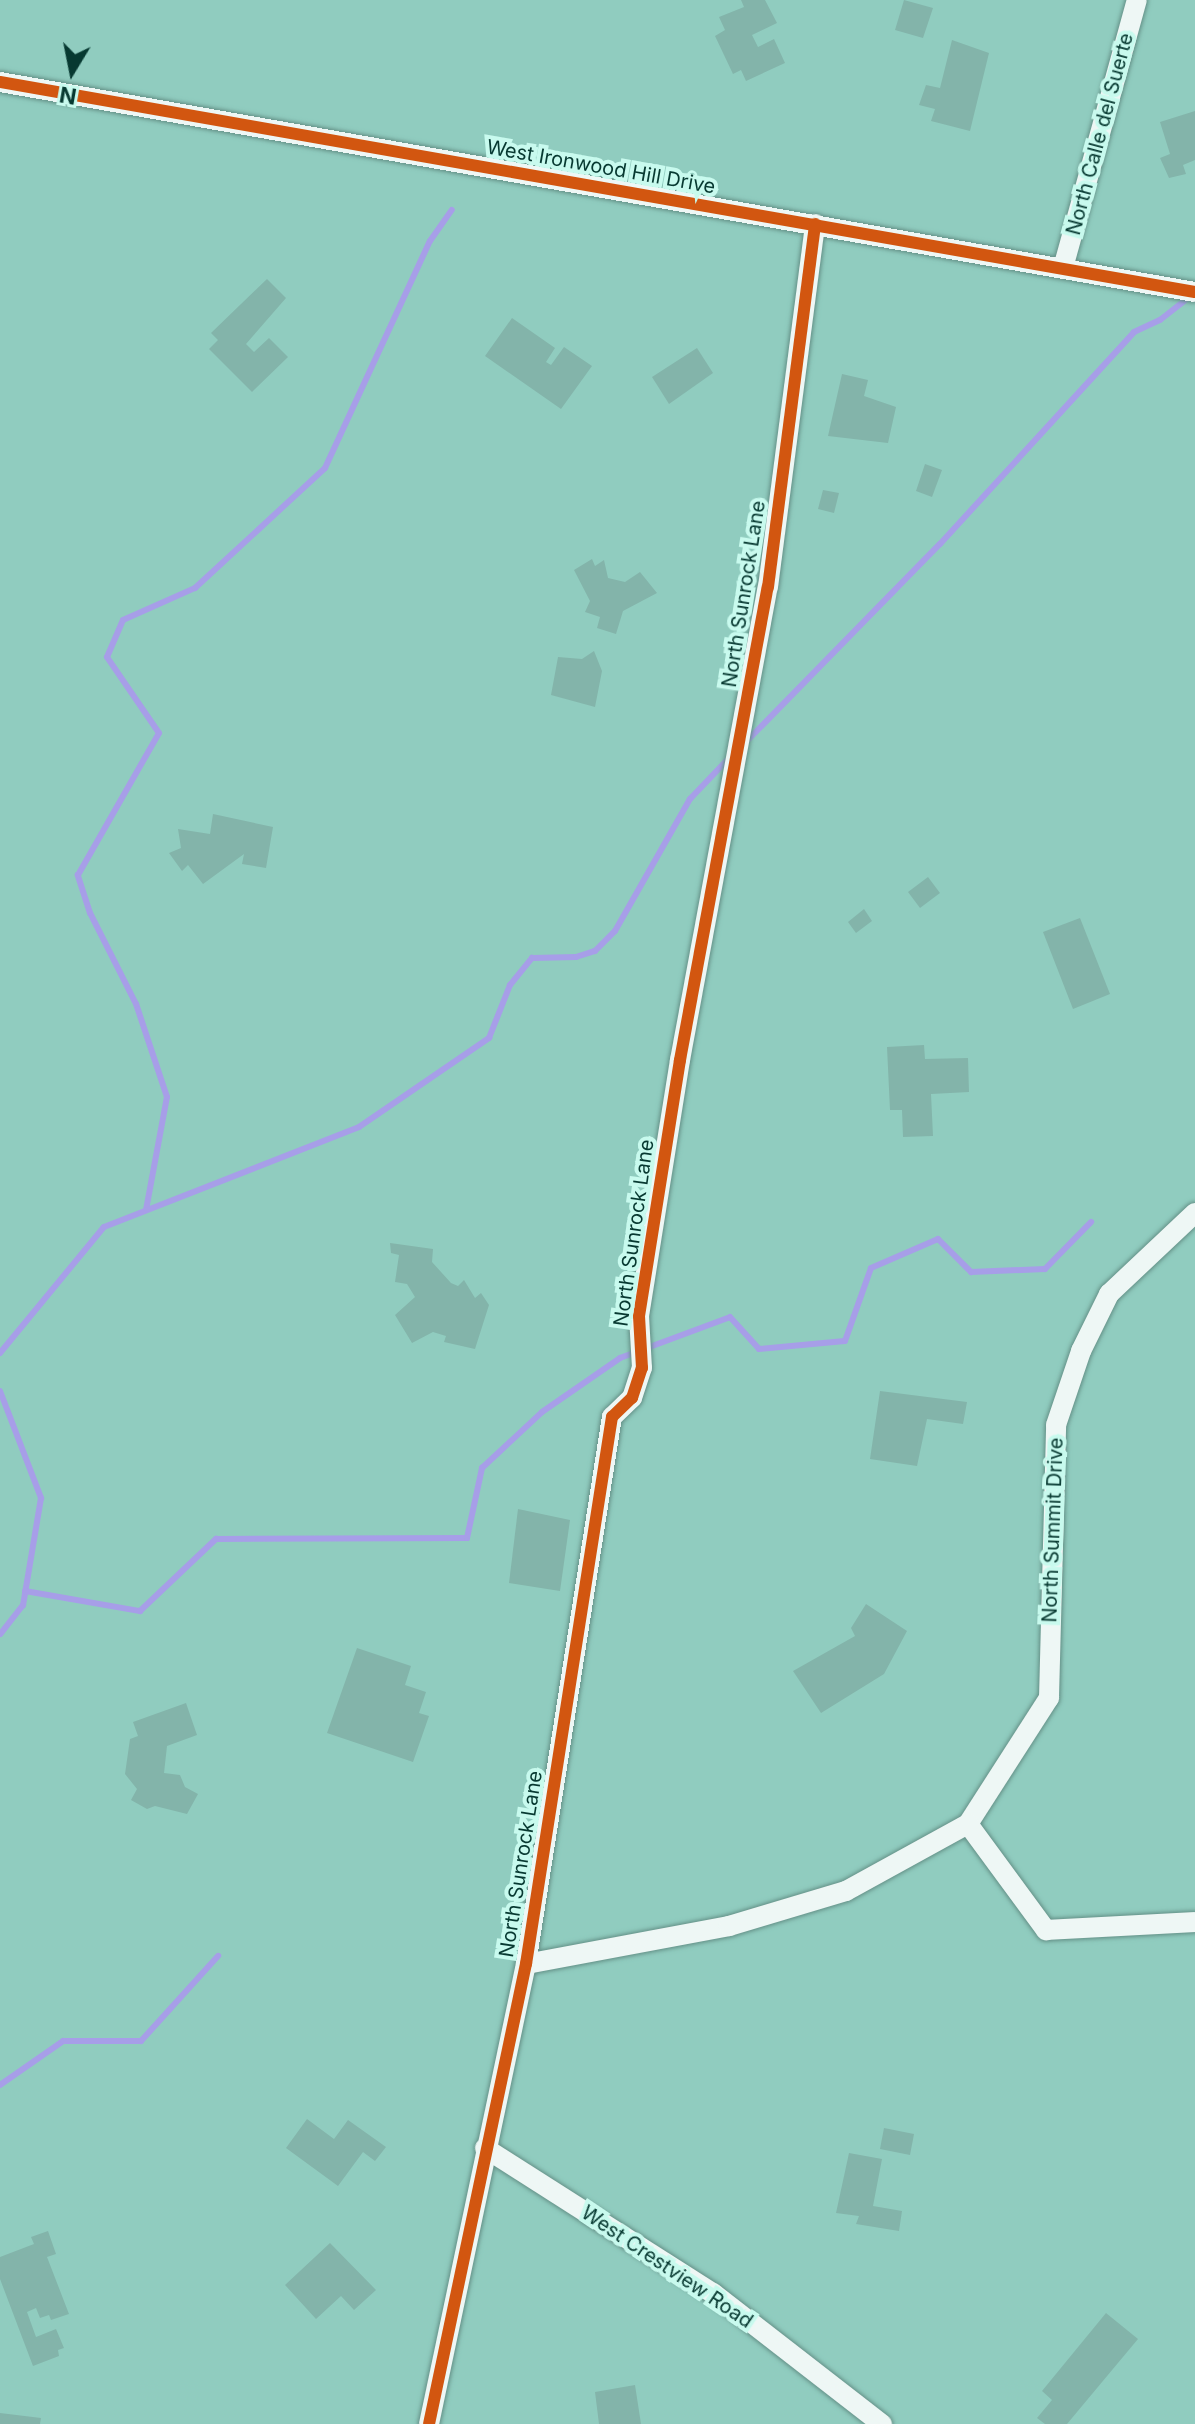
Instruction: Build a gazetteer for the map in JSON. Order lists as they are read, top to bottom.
{
  "streets": {
    "street": [
      "North Calle del Suerte",
      "West Ironwood Hill Drive",
      "North Sunrock Lane",
      "North Summit Drive",
      "West Crestview Road"
    ]
  },
  "crossings": [
    ["North Calle del Suerte", "West Ironwood Hill Drive"],
    ["West Ironwood Hill Drive", "North Sunrock Lane"],
    ["North Sunrock Lane", "North Summit Drive"],
    ["North Sunrock Lane", "West Crestview Road"]
  ],
  "north": "bottom"
}
